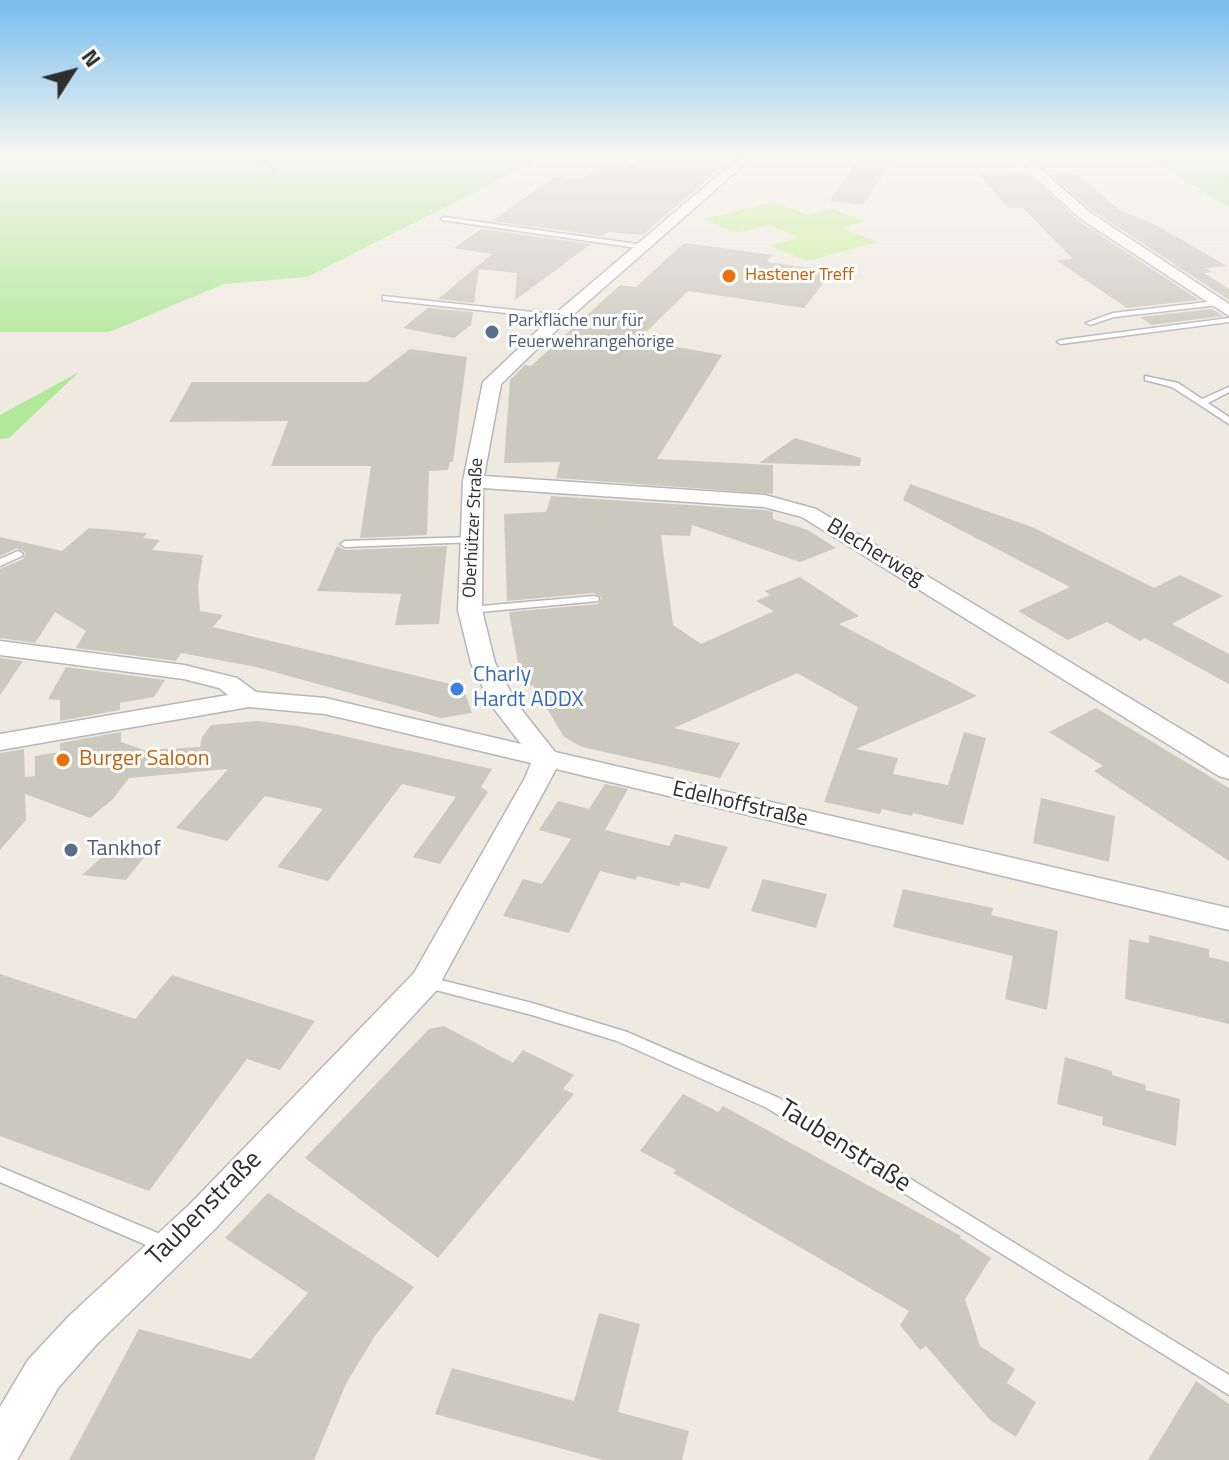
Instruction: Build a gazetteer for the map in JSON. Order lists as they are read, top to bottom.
{
  "streets": {
    "street": [
      "Oberhützer Straße",
      "Blecherweg",
      "Edelhoffstraße",
      "Taubenstraße"
    ]
  },
  "crossings": [
    ["Oberhützer Straße", "Blecherweg"],
    ["Oberhützer Straße", "Edelhoffstraße"],
    ["Oberhützer Straße", "Taubenstraße"],
    ["Edelhoffstraße", "Taubenstraße"]
  ],
  "places": [
    "Hastener Treff",
    "Parkfläche nur für Feuerwehrangehörige",
    "Charly Hardt ADDX",
    "Burger Saloon",
    "Tankhof"
  ],
  "north": "top right"
}
